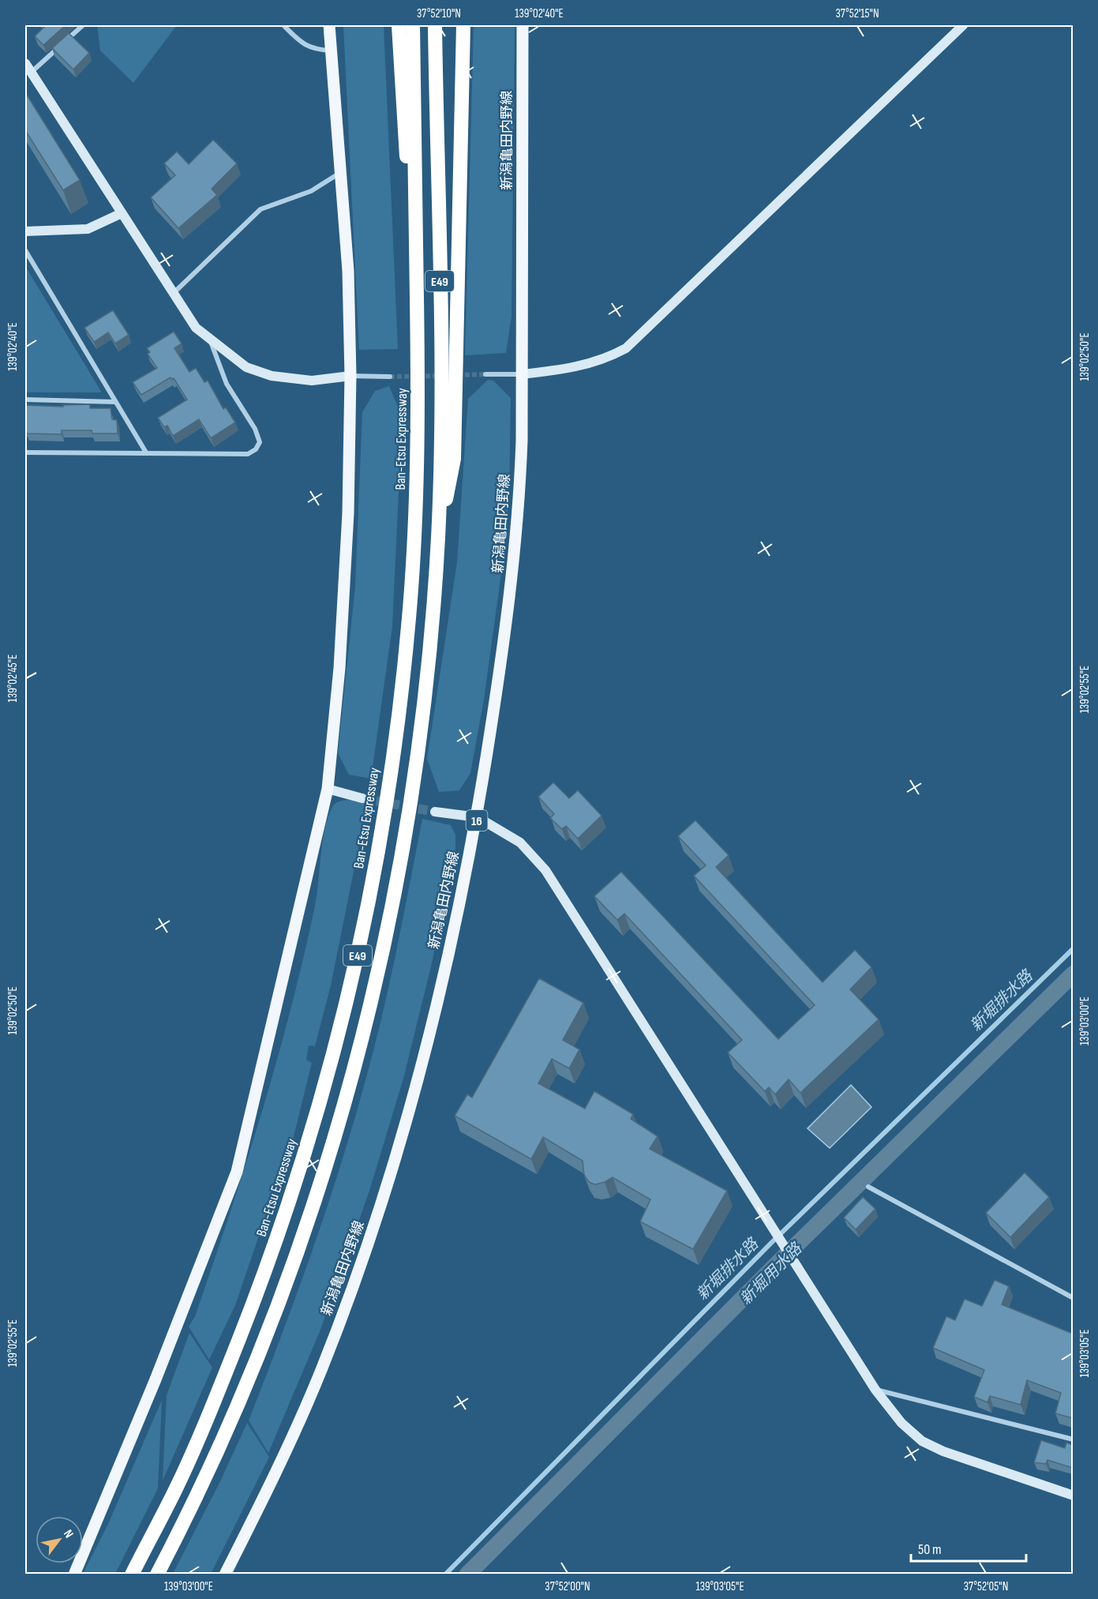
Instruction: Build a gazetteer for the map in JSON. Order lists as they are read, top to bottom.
{
  "streets": {
    "highway": ["E49", "Ban-Etsu Expressway"],
    "main road": ["新潟亀田内野線", "16"]
  },
  "water": ["新堀排水路", "新堀用水路"],
  "scale_bar": "50 m",
  "north": "top right",
  "coordinates": [
    "37°52'10\"N",
    "139°02'40\"E",
    "37°52'15\"N",
    "139°02'50\"E",
    "139°02'45\"E",
    "139°02'55\"E",
    "139°03'00\"E",
    "139°03'05\"E",
    "37°52'00\"N",
    "37°52'05\"N"
  ]
}
